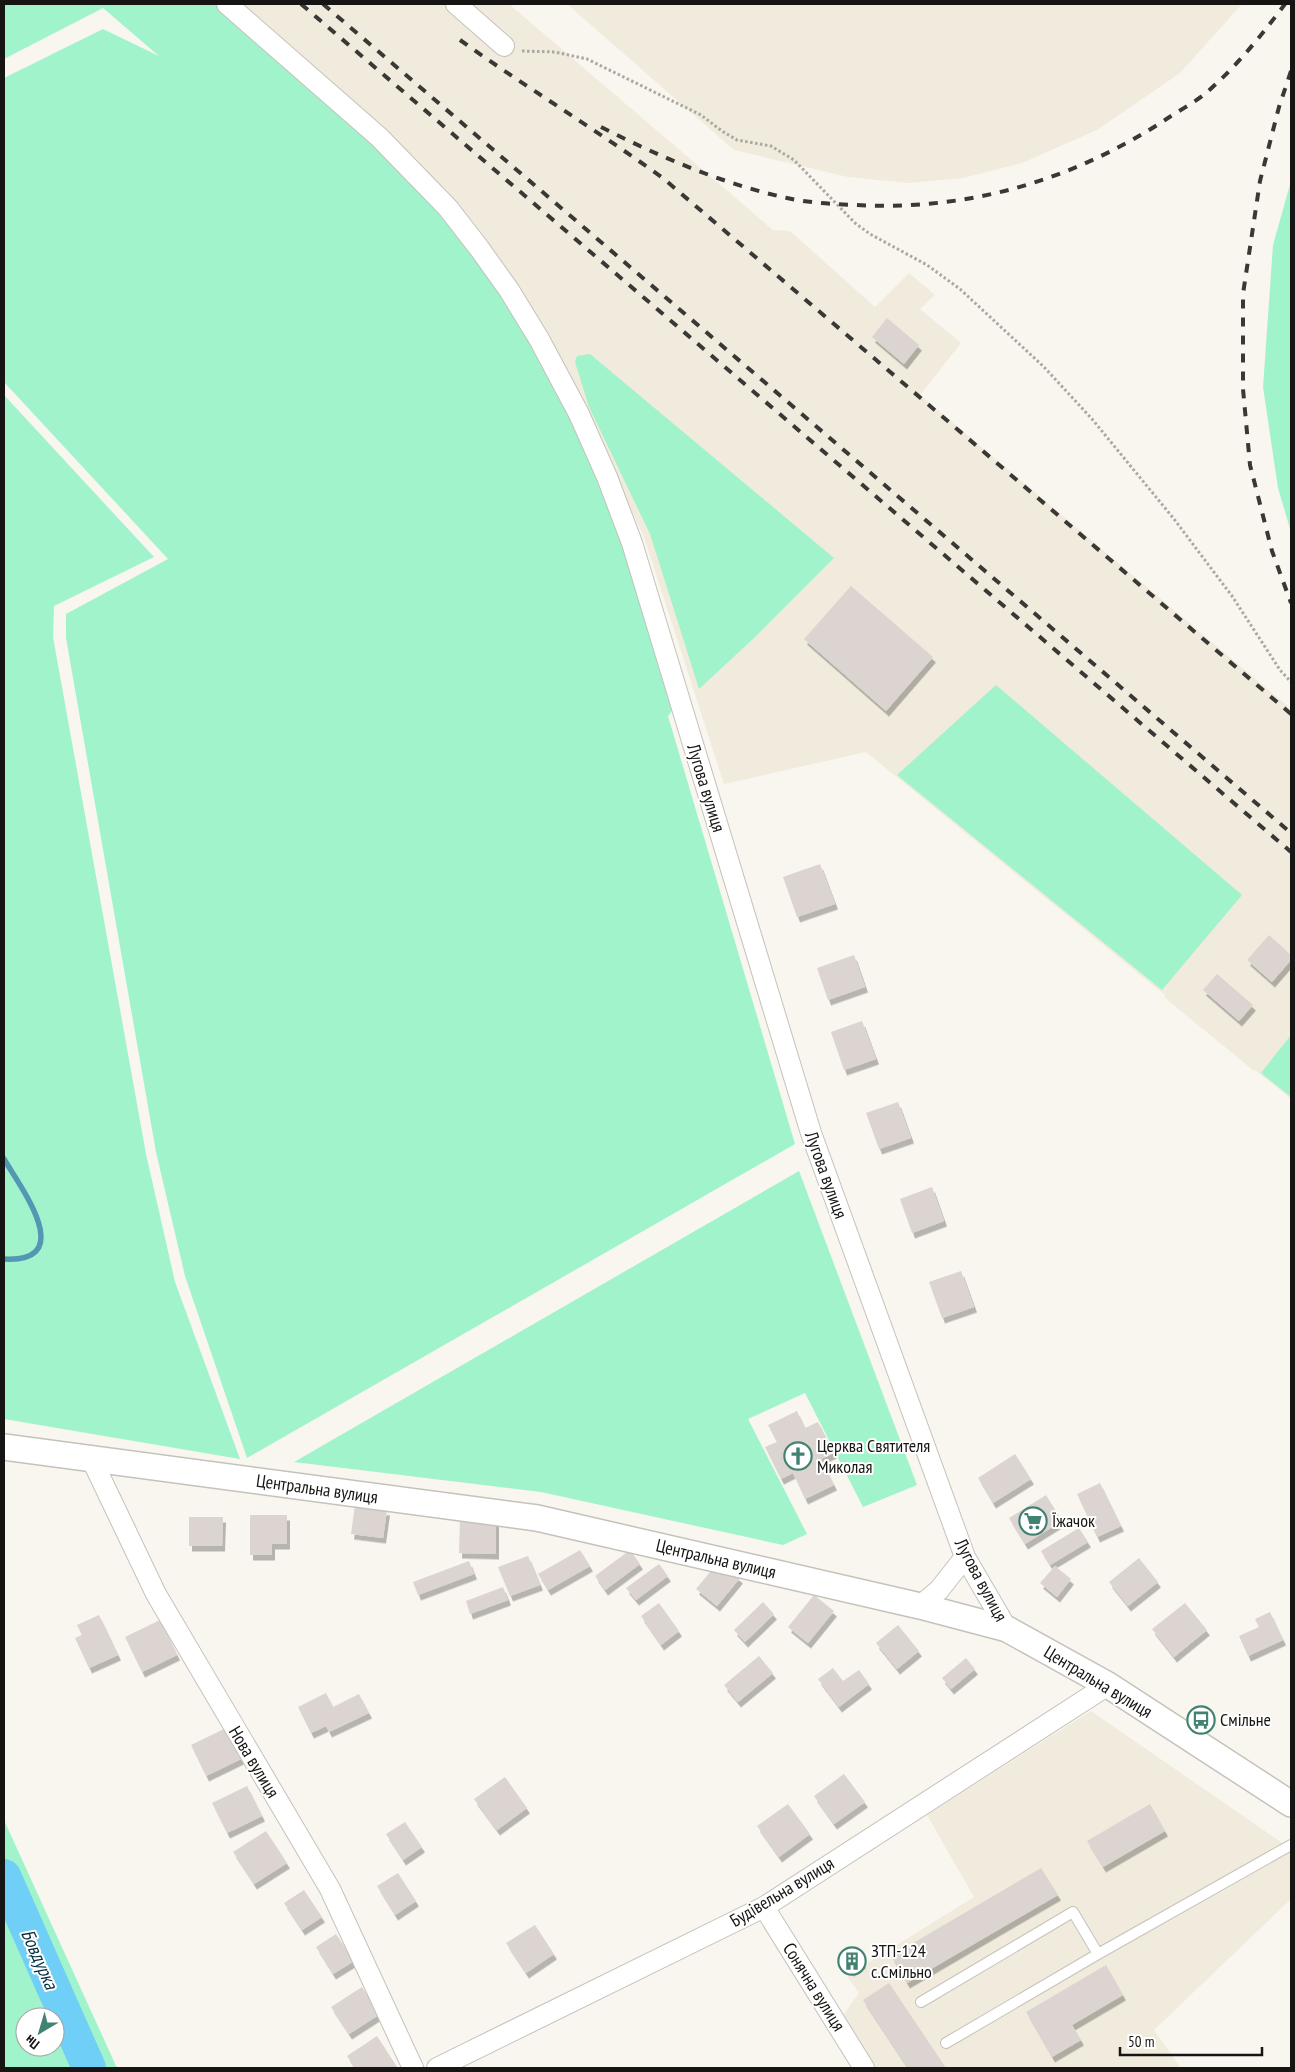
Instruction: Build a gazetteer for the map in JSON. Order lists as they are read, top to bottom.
{
  "streets": {
    "street": [
      "Лугова вулиця",
      "Центральна вулиця",
      "Нова вулиця",
      "Будівельна вулиця",
      "Сонячна вулиця"
    ]
  },
  "crossings": [
    ["Лугова вулиця", "Центральна вулиця"],
    ["Центральна вулиця", "Нова вулиця"],
    ["Центральна вулиця", "Будівельна вулиця"],
    ["Будівельна вулиця", "Сонячна вулиця"]
  ],
  "water": ["Бовдурка"],
  "places": {
    "church": ["Церква Святителя Миколая"],
    "supermarket": ["Їжачок"],
    "bus stop": ["Смільне"],
    "building": ["ЗТП-124 с.Смільно"]
  },
  "scale_bar": "50 m",
  "north": "bottom left"
}
